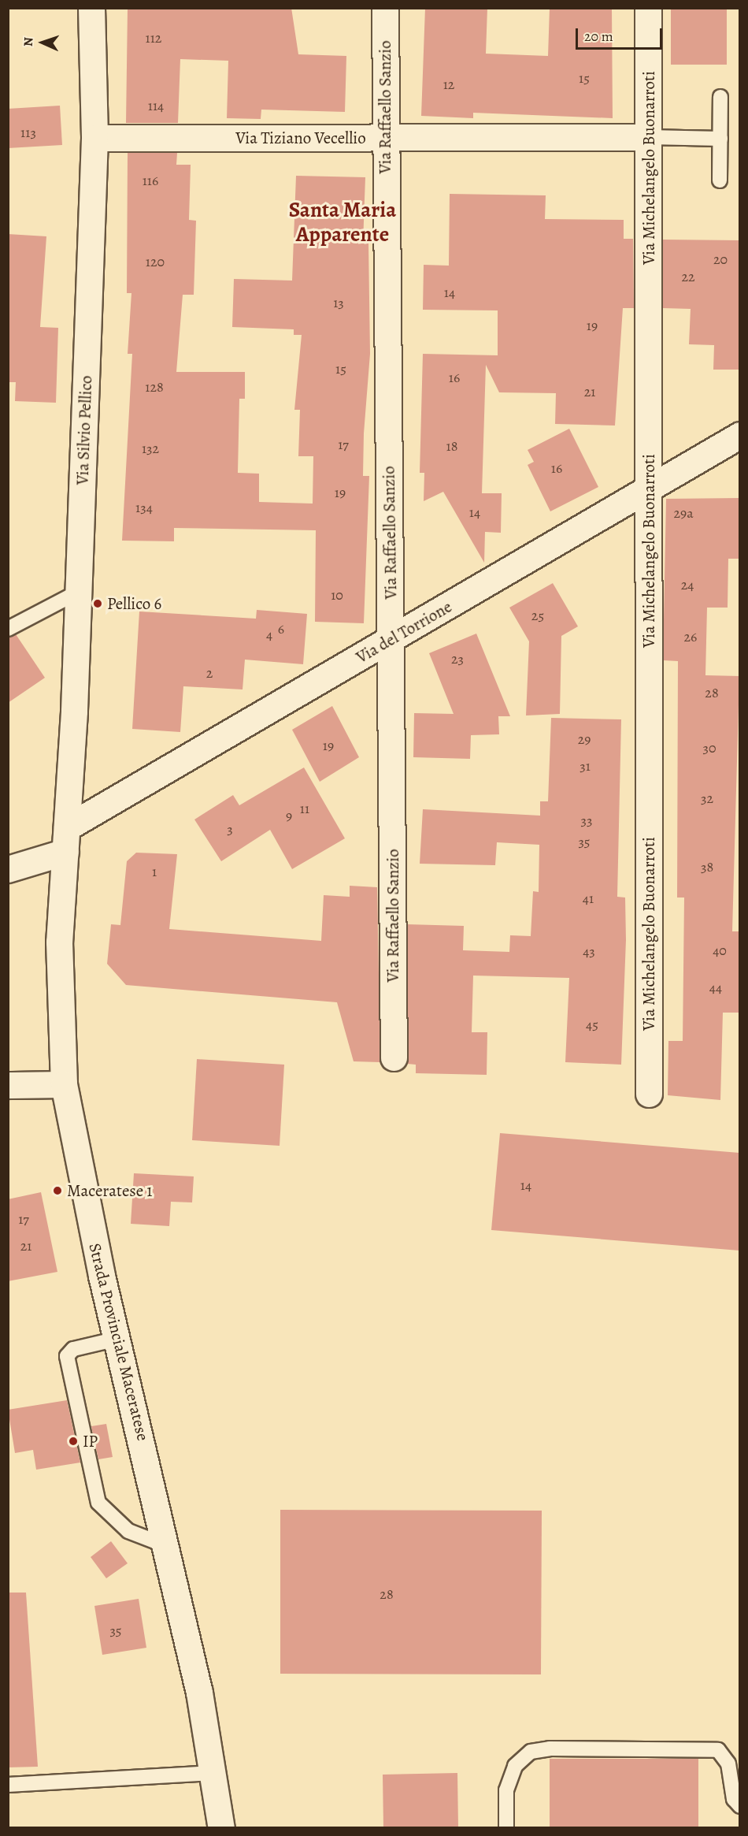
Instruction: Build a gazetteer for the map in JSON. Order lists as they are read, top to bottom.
{
  "streets": {
    "street": [
      "Via Raffaello Sanzio",
      "Via Tiziano Vecellio",
      "Via Michelangelo Buonarroti",
      "Via Silvio Pellico",
      "Via del Torrione",
      "Strada Provinciale Maceratese"
    ]
  },
  "crossings": [
    ["Via Raffaello Sanzio", "Via Tiziano Vecellio"],
    ["Via Raffaello Sanzio", "Via del Torrione"],
    ["Via Tiziano Vecellio", "Via Michelangelo Buonarroti"],
    ["Via Tiziano Vecellio", "Via Silvio Pellico"],
    ["Via Michelangelo Buonarroti", "Via del Torrione"],
    ["Via Silvio Pellico", "Via del Torrione"],
    ["Via Silvio Pellico", "Strada Provinciale Maceratese"],
    ["Via del Torrione", "Strada Provinciale Maceratese"]
  ],
  "districts": ["Santa Maria Apparente"],
  "places": ["Pellico 6", "Maceratese 1", "IP"],
  "house_numbers": [
    "112",
    "15",
    "12",
    "114",
    "113",
    "116",
    "20",
    "120",
    "22",
    "14",
    "13",
    "19",
    "15",
    "16",
    "128",
    "21",
    "17",
    "18",
    "132",
    "16",
    "19",
    "134",
    "14",
    "29a",
    "24",
    "10",
    "25",
    "6",
    "4",
    "26",
    "23",
    "2",
    "28",
    "29",
    "19",
    "30",
    "31",
    "32",
    "11",
    "9",
    "33",
    "3",
    "35",
    "38",
    "1",
    "41",
    "40",
    "43",
    "44",
    "45",
    "14",
    "17",
    "21",
    "28",
    "35"
  ],
  "scale_bar": "20 m",
  "north": "left"
}
